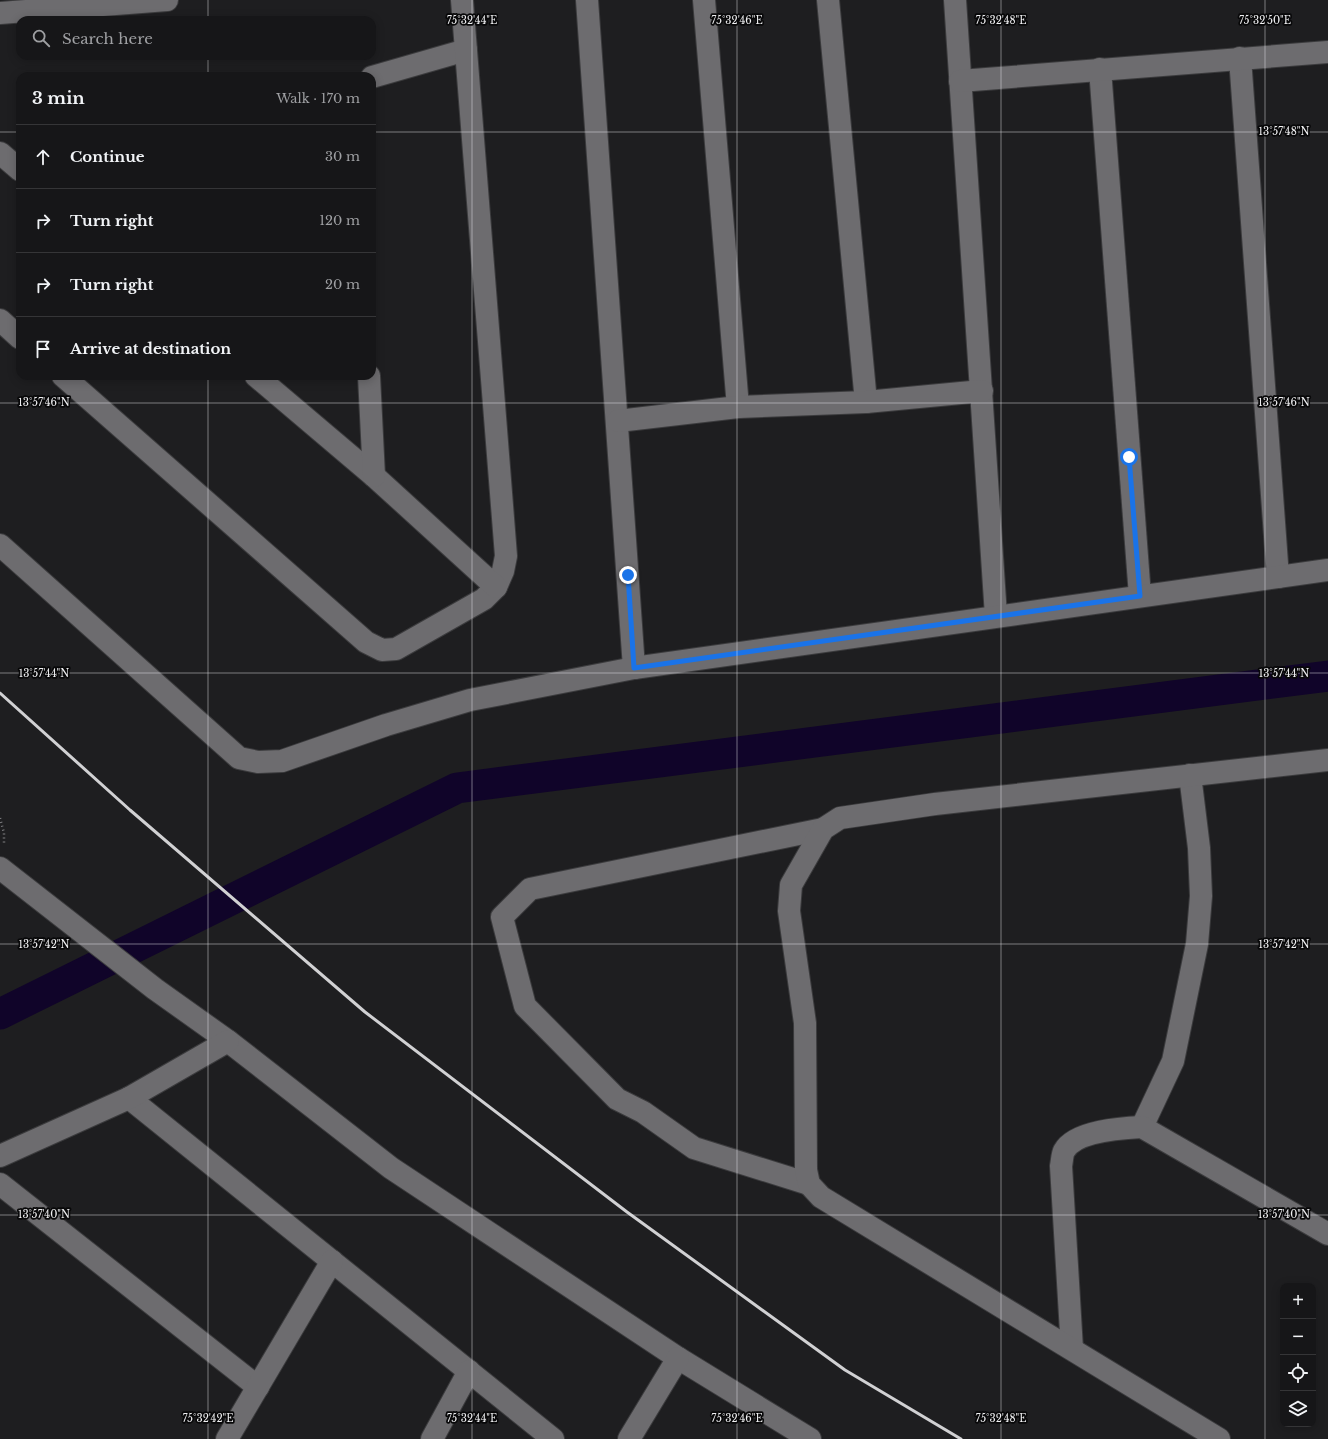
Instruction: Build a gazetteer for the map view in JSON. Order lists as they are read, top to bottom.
{
  "page": {
    "search": "Search here",
    "heading": ["3 min", "Walk · 170 m"],
    "list": [
      ["Continue", "30 m"],
      ["Turn right", "120 m"],
      ["Turn right", "20 m"],
      "Arrive at destination"
    ],
    "map_buttons": ["+", "−"]
  },
  "coordinates": [
    "75°32'44\"E",
    "75°32'46\"E",
    "75°32'48\"E",
    "75°32'50\"E",
    "13°57'48\"N",
    "13°57'46\"N",
    "13°57'44\"N",
    "13°57'42\"N",
    "13°57'40\"N",
    "75°32'42\"E"
  ]
}
